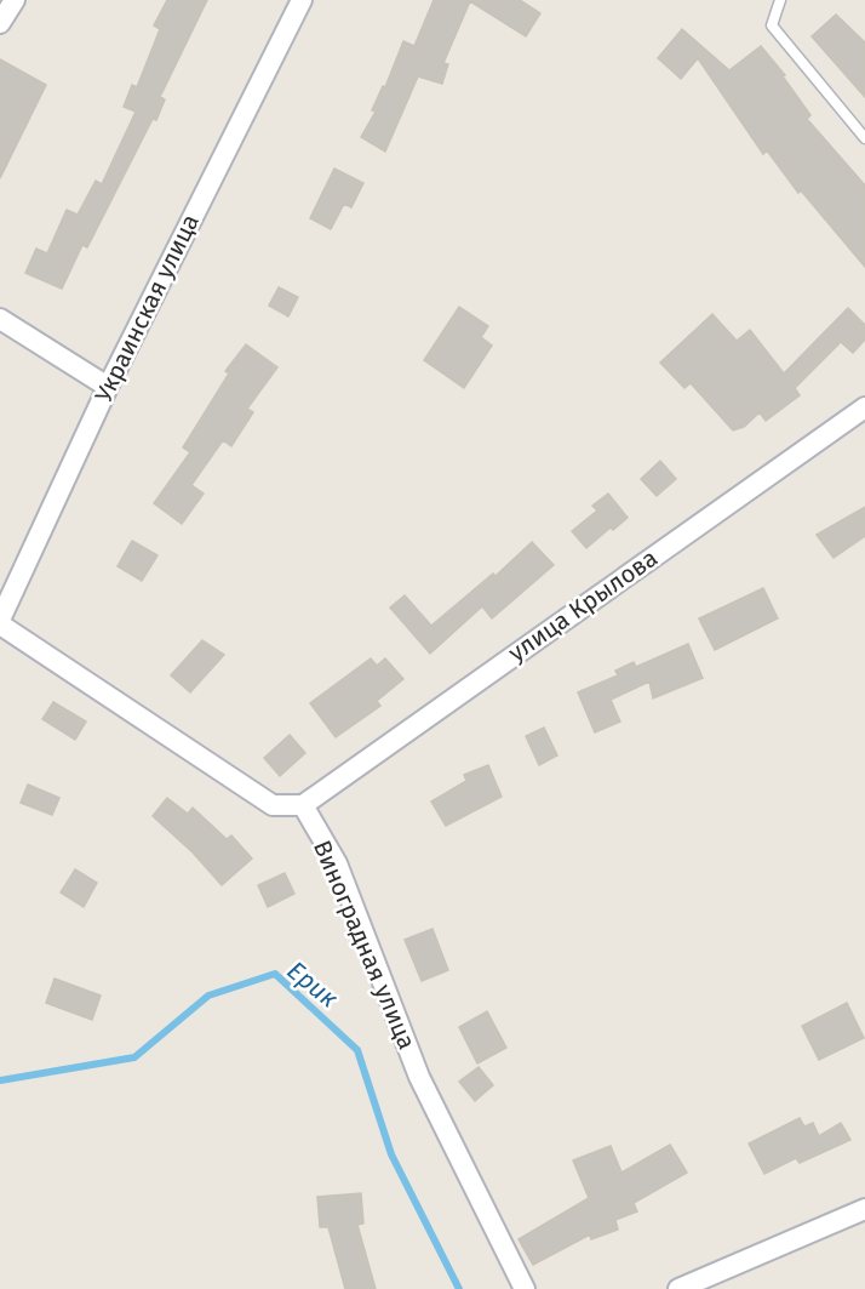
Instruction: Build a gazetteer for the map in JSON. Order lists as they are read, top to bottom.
{
  "streets": {
    "street": ["Украинская улица", "улица Крылова", "Виноградная улица"]
  },
  "crossings": [
    ["улица Крылова", "Виноградная улица"]
  ],
  "water": ["Ерик"]
}
